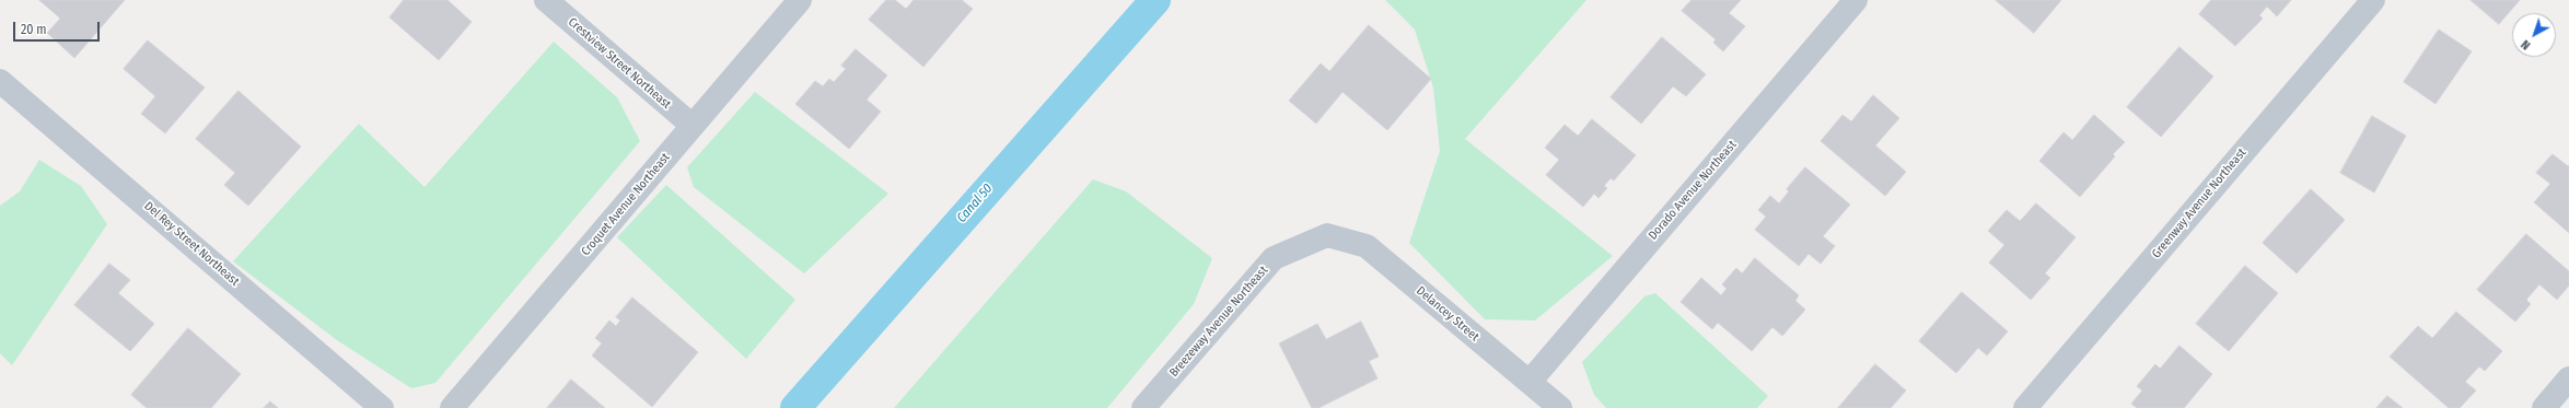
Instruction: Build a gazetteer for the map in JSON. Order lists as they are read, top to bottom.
{
  "streets": {
    "street": [
      "Crestview Street Northeast",
      "Dorado Avenue Northeast",
      "Greenway Avenue Northeast",
      "Croquet Avenue Northeast",
      "Del Rey Street Northeast",
      "Delancey Street",
      "Breezeway Avenue Northeast"
    ]
  },
  "crossings": [
    ["Crestview Street Northeast", "Croquet Avenue Northeast"],
    ["Dorado Avenue Northeast", "Delancey Street"],
    ["Delancey Street", "Breezeway Avenue Northeast"]
  ],
  "water": ["Canal 50"],
  "scale_bar": "20 m",
  "north": "bottom left"
}
